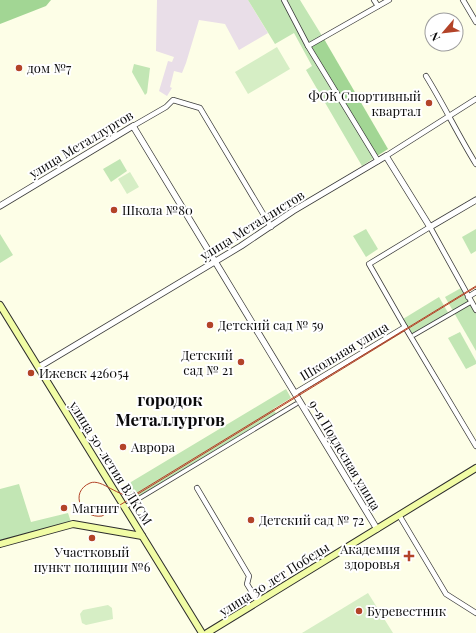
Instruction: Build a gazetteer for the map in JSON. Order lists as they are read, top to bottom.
{
  "streets": {
    "main road": ["улица 50-летия ВЛКСМ", "улица 30 лет Победы"],
    "street": [
      "улица Металлургов",
      "улица Металлистов",
      "Школьная улица",
      "9-я Подлесная улица"
    ]
  },
  "crossings": [
    ["улица Металлургов", "улица Металлистов"],
    ["улица Металлургов", "9-я Подлесная улица"],
    ["улица Металлистов", "9-я Подлесная улица"],
    ["улица Металлистов", "улица 50-летия ВЛКСМ"],
    ["Школьная улица", "9-я Подлесная улица"],
    ["9-я Подлесная улица", "улица 30 лет Победы"]
  ],
  "districts": ["городок Металлургов"],
  "places": {
    "other": [
      "дом №7",
      "ФОК Спортивный квартал",
      "Школа №80",
      "Детский сад № 59",
      "Детский сад № 21",
      "Ижевск 426054",
      "Аврора",
      "Магнит",
      "Детский сад № 72",
      "Участковый пункт полиции №6",
      "Буревестник"
    ],
    "health": ["Академия здоровья"]
  },
  "north": "bottom left"
}
